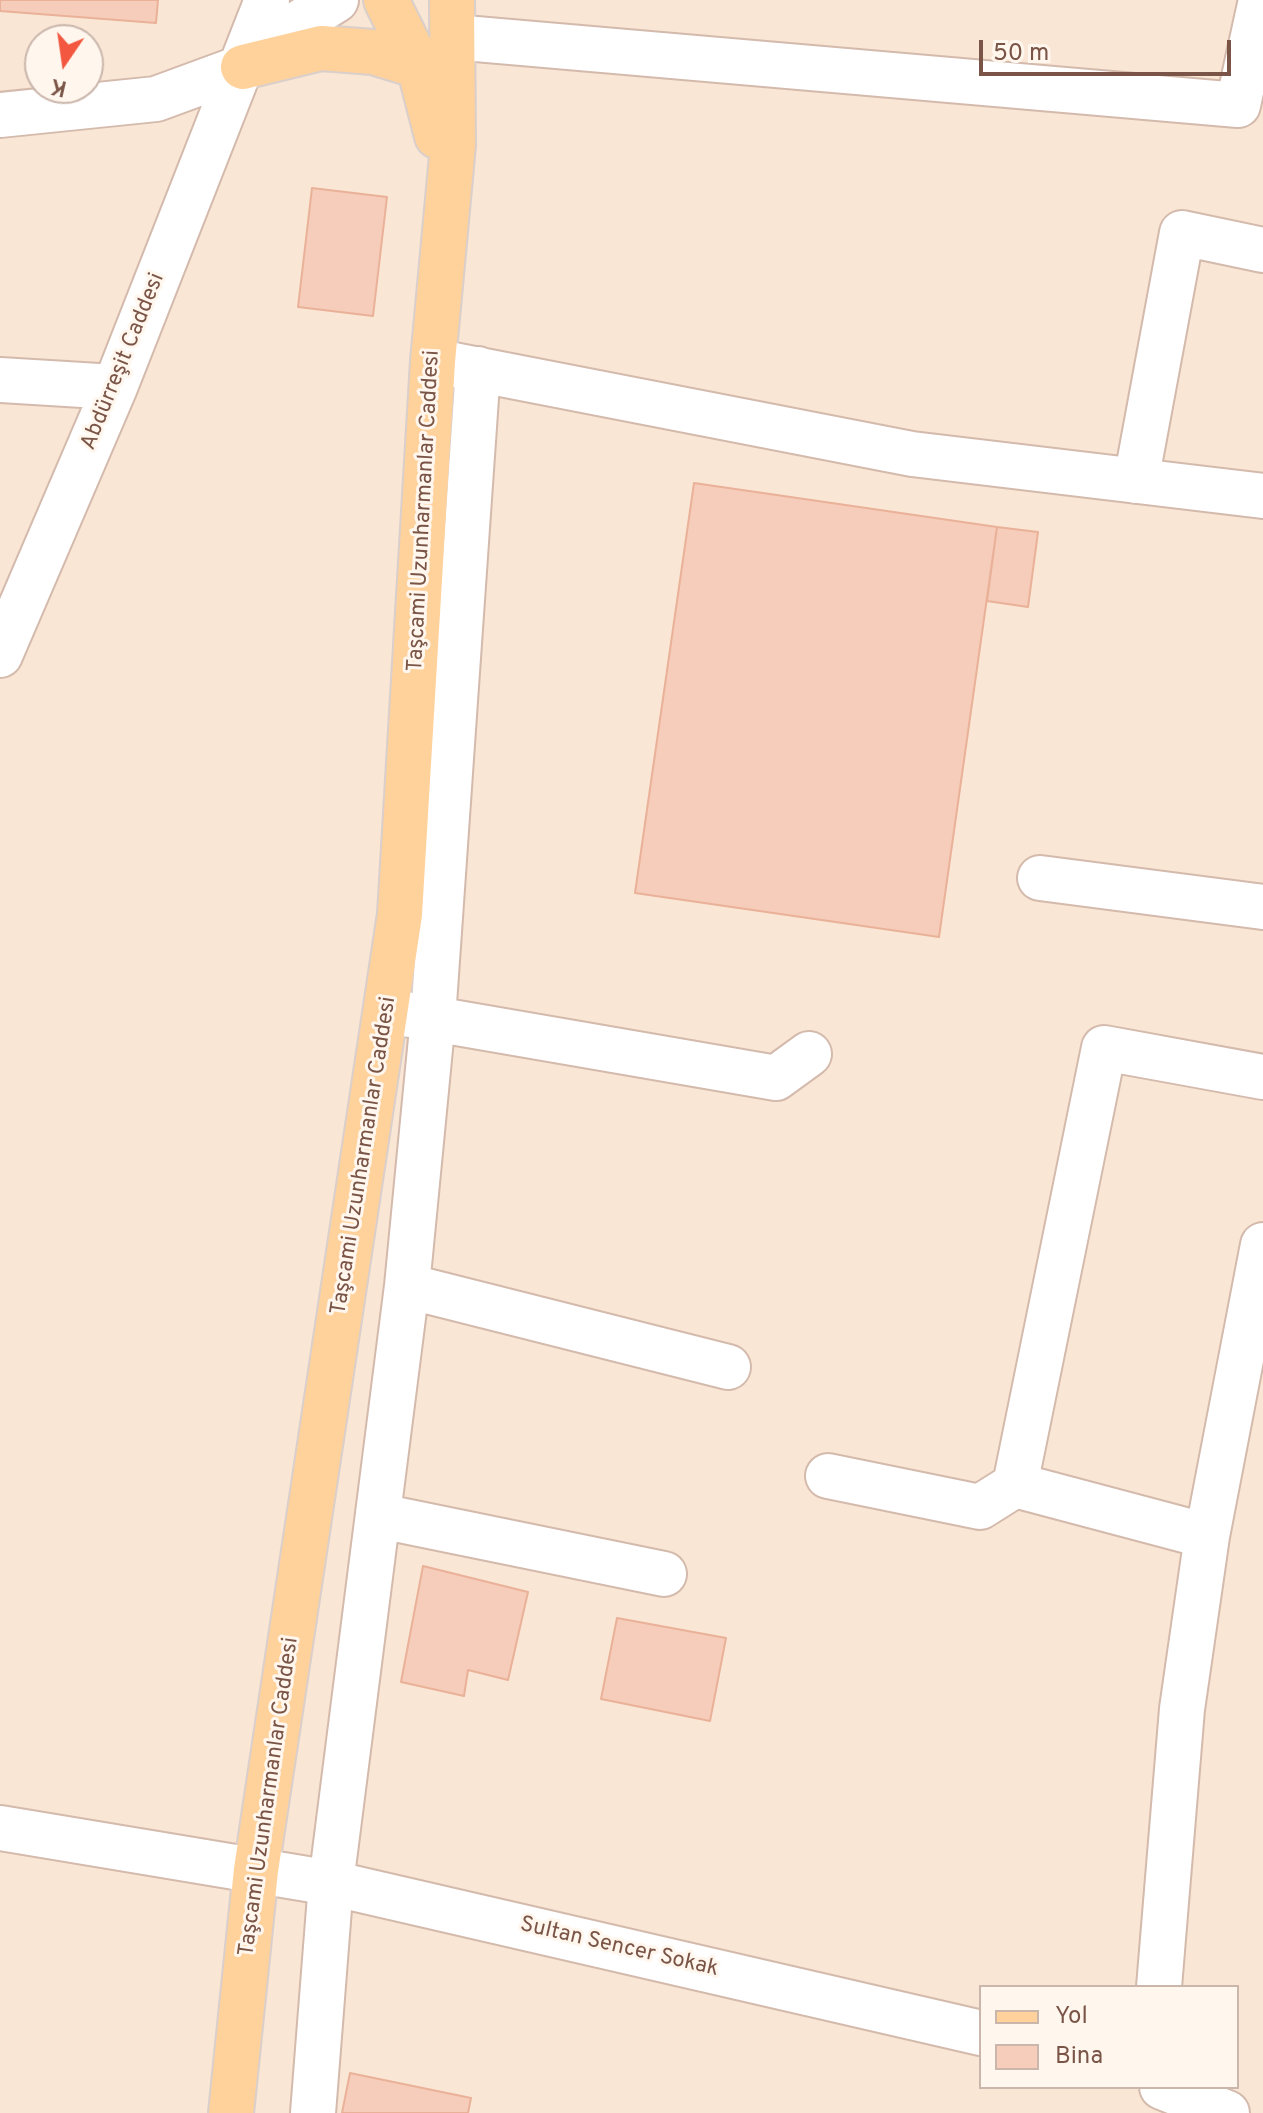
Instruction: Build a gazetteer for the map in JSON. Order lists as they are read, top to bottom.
{
  "streets": {
    "main road": ["Taşcami Uzunharmanlar Caddesi"],
    "street": ["Abdürreşit Caddesi", "Sultan Sencer Sokak"]
  },
  "crossings": [
    ["Taşcami Uzunharmanlar Caddesi", "Sultan Sencer Sokak"]
  ],
  "legend": ["Yol", "Bina"],
  "scale_bar": "50 m",
  "north": "bottom"
}
